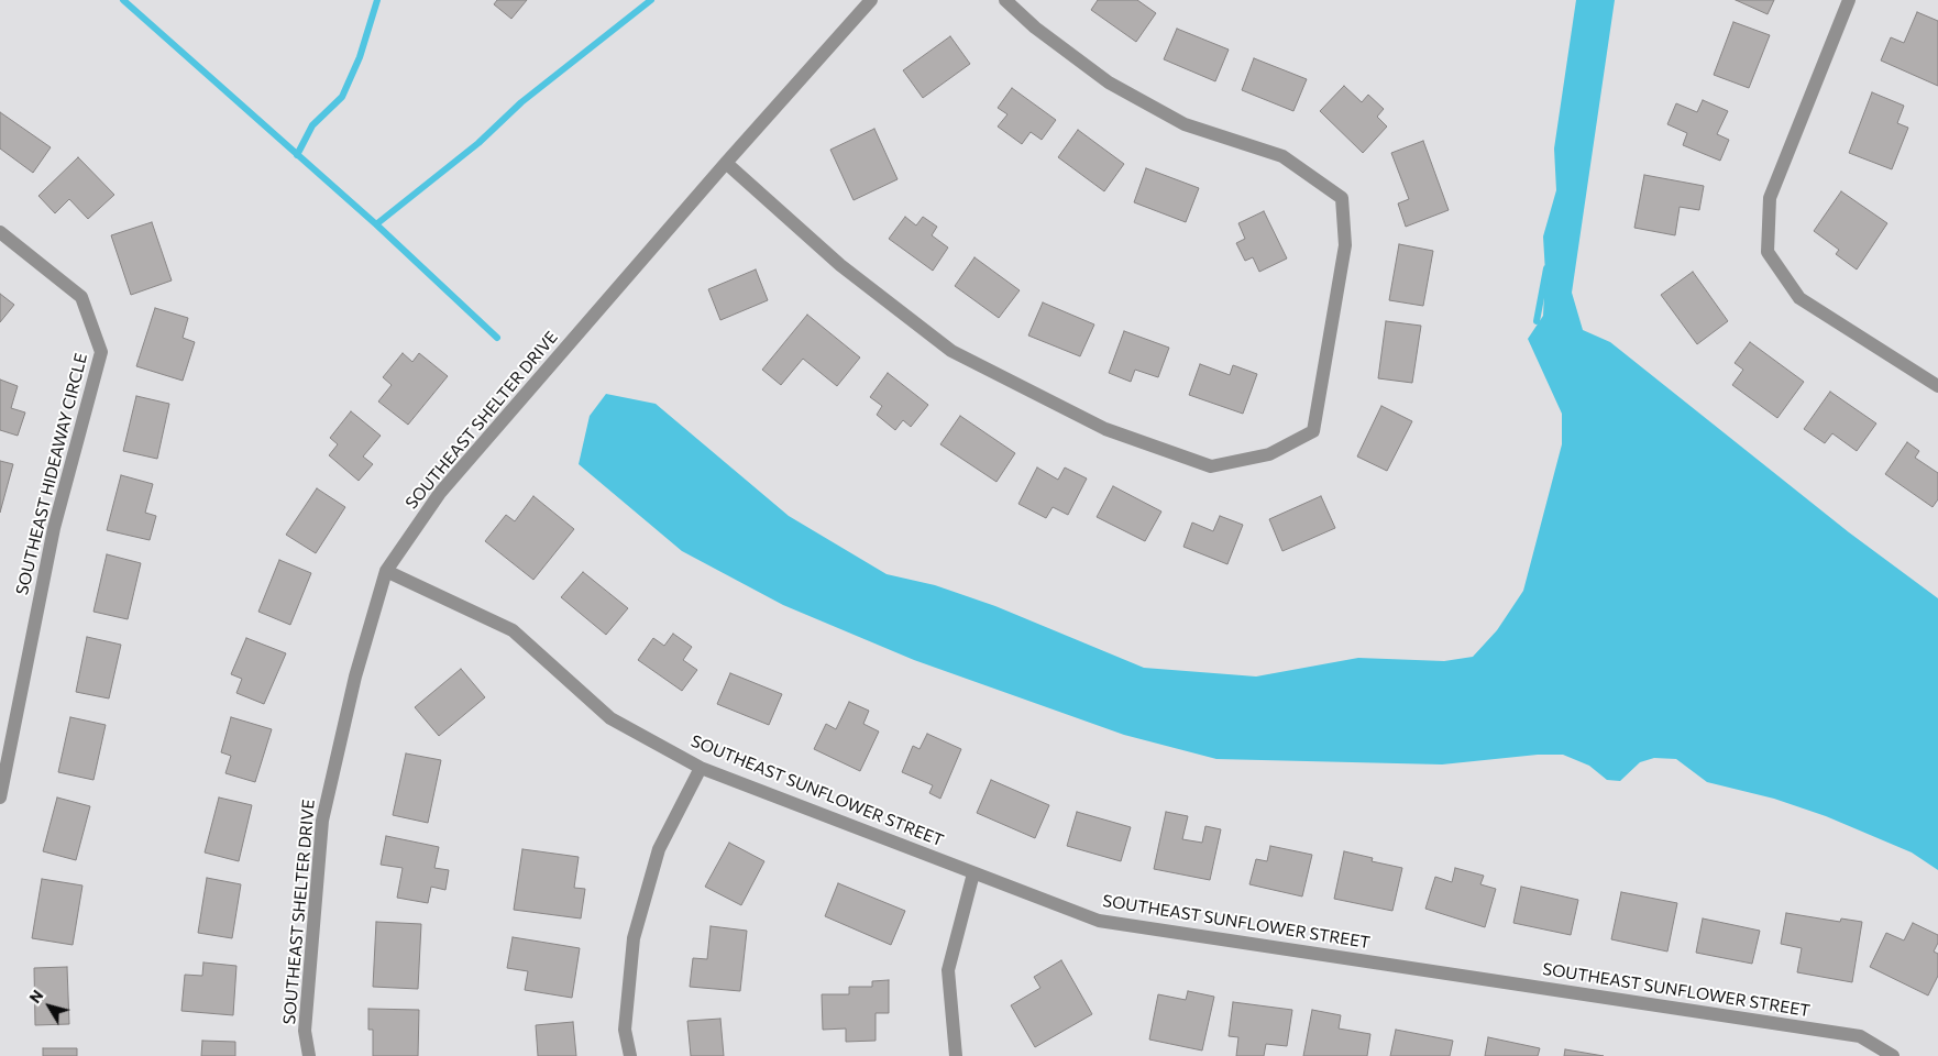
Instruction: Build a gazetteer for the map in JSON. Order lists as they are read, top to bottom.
{
  "streets": {
    "street": ["SOUTHEAST SHELTER DRIVE", "SOUTHEAST HIDEAWAY CIRCLE", "SOUTHEAST SUNFLOWER STREET"]
  },
  "crossings": [
    ["SOUTHEAST SHELTER DRIVE", "SOUTHEAST SUNFLOWER STREET"]
  ],
  "north": "top left"
}
